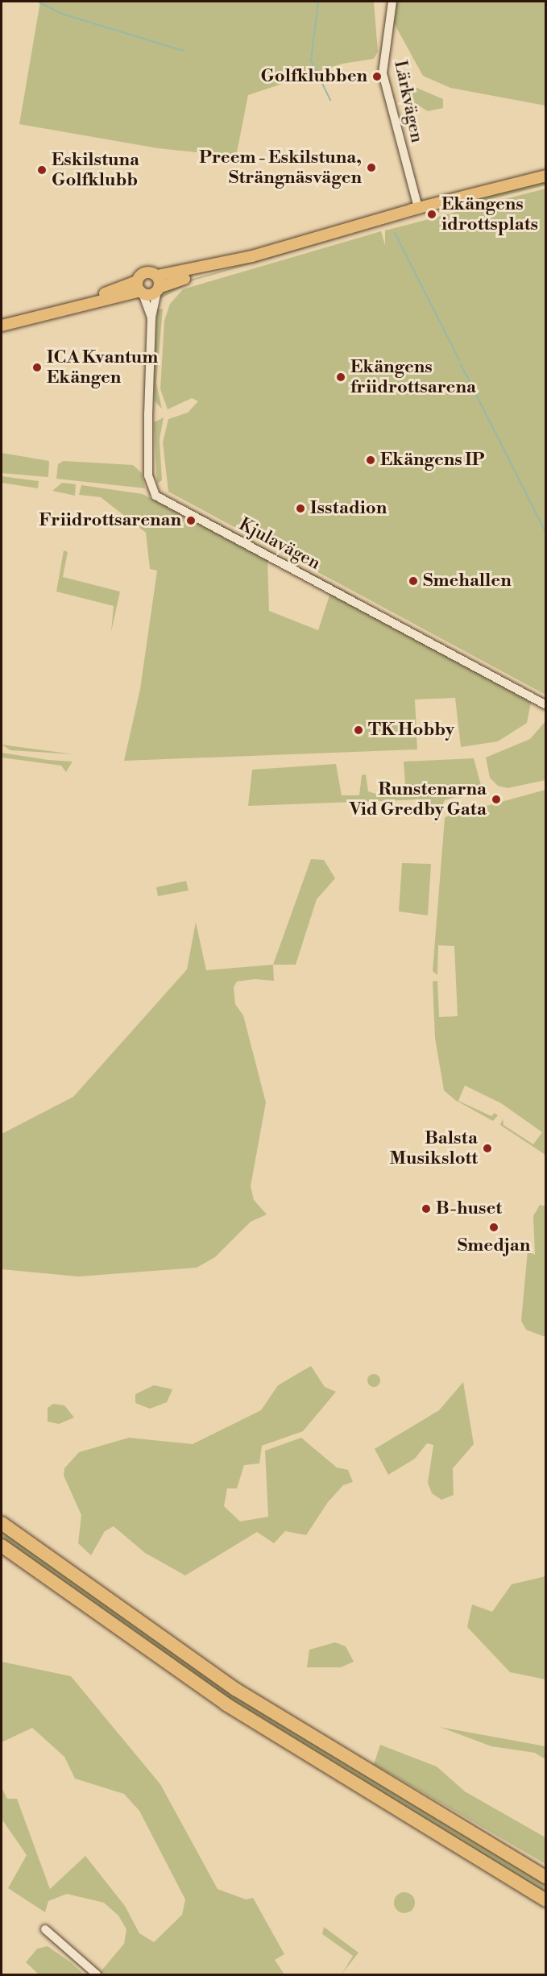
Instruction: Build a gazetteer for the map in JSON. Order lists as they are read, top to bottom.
{
  "streets": {
    "street": ["Lärkvägen", "Kjulavägen"]
  },
  "places": [
    "Golfklubben",
    "Preem - Eskilstuna, Strängnäsvägen",
    "Eskilstuna Golfklubb",
    "Ekängens idrottsplats",
    "ICA Kvantum Ekängen",
    "Ekängens friidrottsarena",
    "Ekängens IP",
    "Isstadion",
    "Friidrottsarenan",
    "Smehallen",
    "TK Hobby",
    "Runstenarna Vid Gredby Gata",
    "Balsta Musikslott",
    "B-huset",
    "Smedjan"
  ]
}
